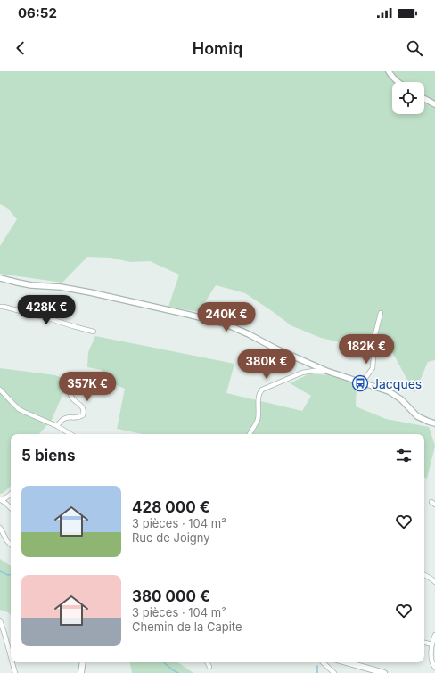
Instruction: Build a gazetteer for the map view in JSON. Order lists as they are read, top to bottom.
{
  "places": {
    "bus stop": ["Jacques"]
  },
  "page": {
    "status": "06:52",
    "header": "Homiq",
    "price": [
      "428K €",
      "240K €",
      "182K €",
      "380K €",
      "357K €"
    ],
    "heading": "5 biens",
    "list": [
      {
        "name": "428 000 €",
        "note": "3 pièces · 104 m² · Rue de Joigny"
      },
      {
        "name": "380 000 €",
        "note": "3 pièces · 104 m² · Chemin de la Capite"
      }
    ]
  }
}
